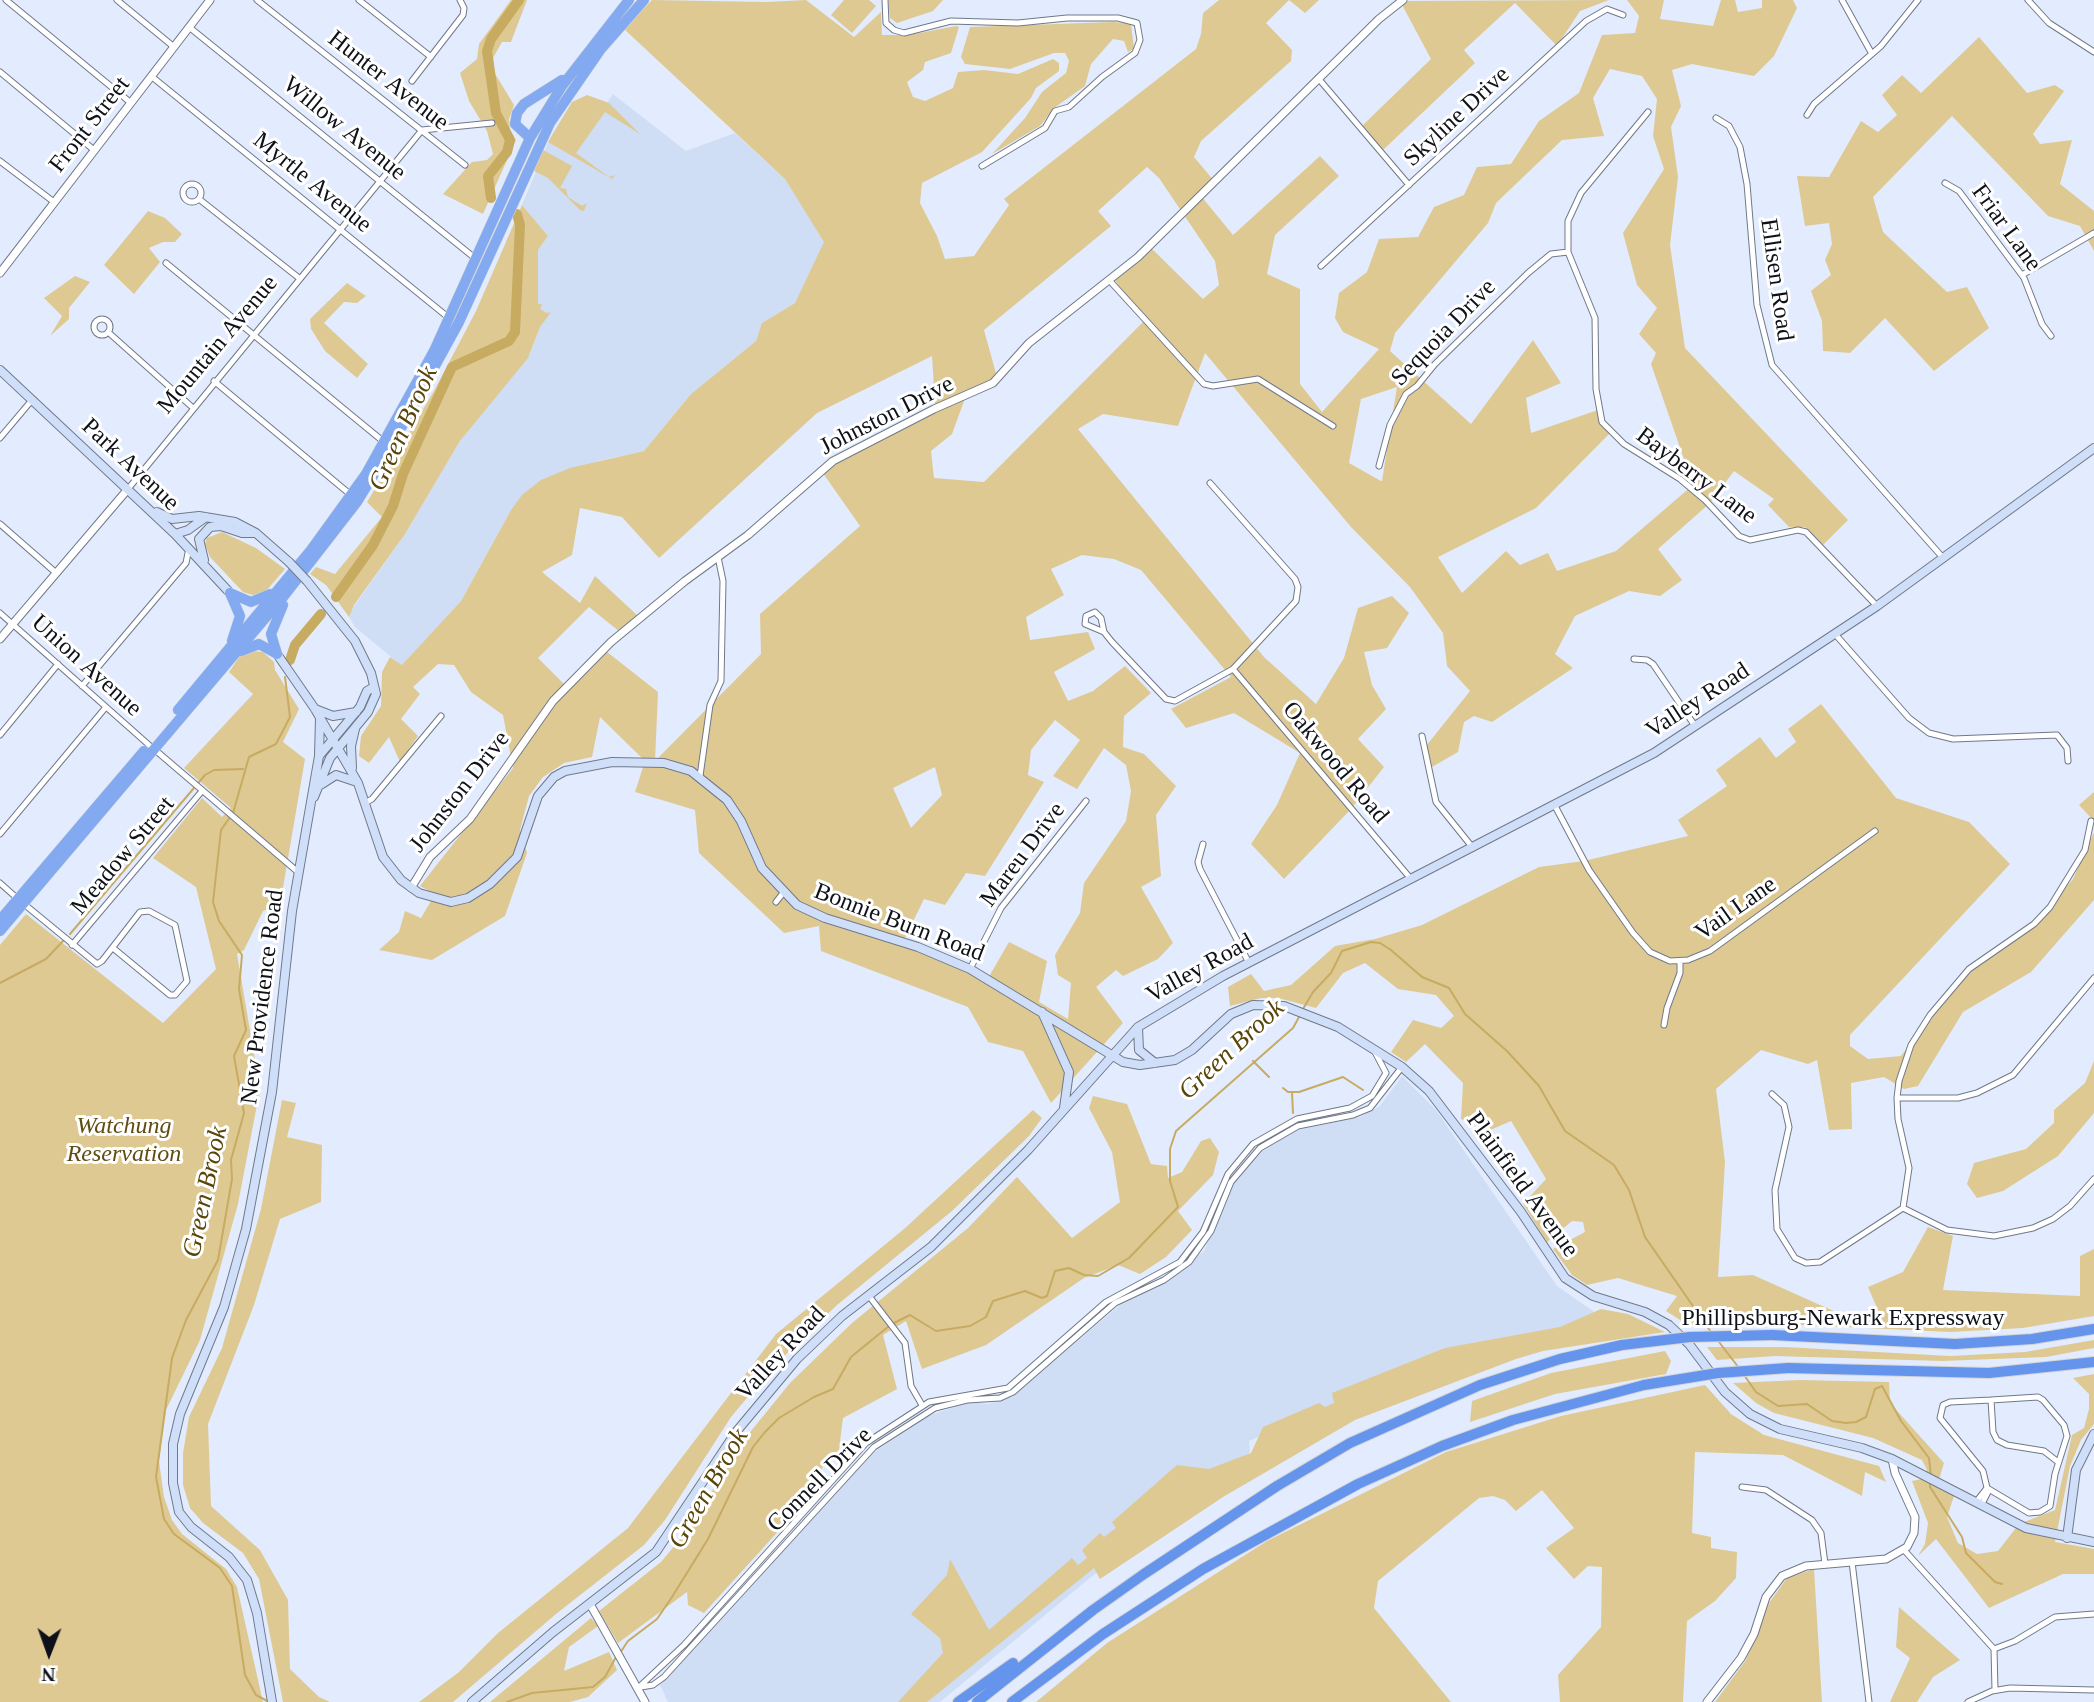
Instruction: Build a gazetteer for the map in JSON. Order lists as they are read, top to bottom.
{
  "streets": {
    "highway": ["Phillipsburg-Newark Expressway"],
    "main road": [
      "Park Avenue",
      "Valley Road",
      "Bonnie Burn Road",
      "New Providence Road",
      "Plainfield Avenue"
    ],
    "street": [
      "Hunter Avenue",
      "Skyline Drive",
      "Front Street",
      "Willow Avenue",
      "Myrtle Avenue",
      "Friar Lane",
      "Ellisen Road",
      "Sequoia Drive",
      "Mountain Avenue",
      "Johnston Drive",
      "Bayberry Lane",
      "Union Avenue",
      "Oakwood Road",
      "Mareu Drive",
      "Meadow Street",
      "Vail Lane",
      "Connell Drive"
    ]
  },
  "crossings": [
    ["Hunter Avenue", "Mountain Avenue"],
    ["Front Street", "Willow Avenue"],
    ["Front Street", "Myrtle Avenue"],
    ["Willow Avenue", "Mountain Avenue"],
    ["Myrtle Avenue", "Mountain Avenue"],
    ["Ellisen Road", "Valley Road"],
    ["Sequoia Drive", "Bayberry Lane"],
    ["Mountain Avenue", "Park Avenue"],
    ["Mountain Avenue", "Union Avenue"],
    ["Johnston Drive", "Bonnie Burn Road"],
    ["Bayberry Lane", "Valley Road"],
    ["Union Avenue", "Meadow Street"],
    ["Union Avenue", "New Providence Road"],
    ["Valley Road", "Oakwood Road"],
    ["Valley Road", "Vail Lane"],
    ["Valley Road", "Bonnie Burn Road"],
    ["Valley Road", "Plainfield Avenue"],
    ["Mareu Drive", "Bonnie Burn Road"],
    ["Bonnie Burn Road", "New Providence Road"],
    ["Bonnie Burn Road", "Plainfield Avenue"],
    ["Plainfield Avenue", "Connell Drive"]
  ],
  "water": ["Green Brook"],
  "parks": ["Watchung Reservation"],
  "north": "bottom"
}
